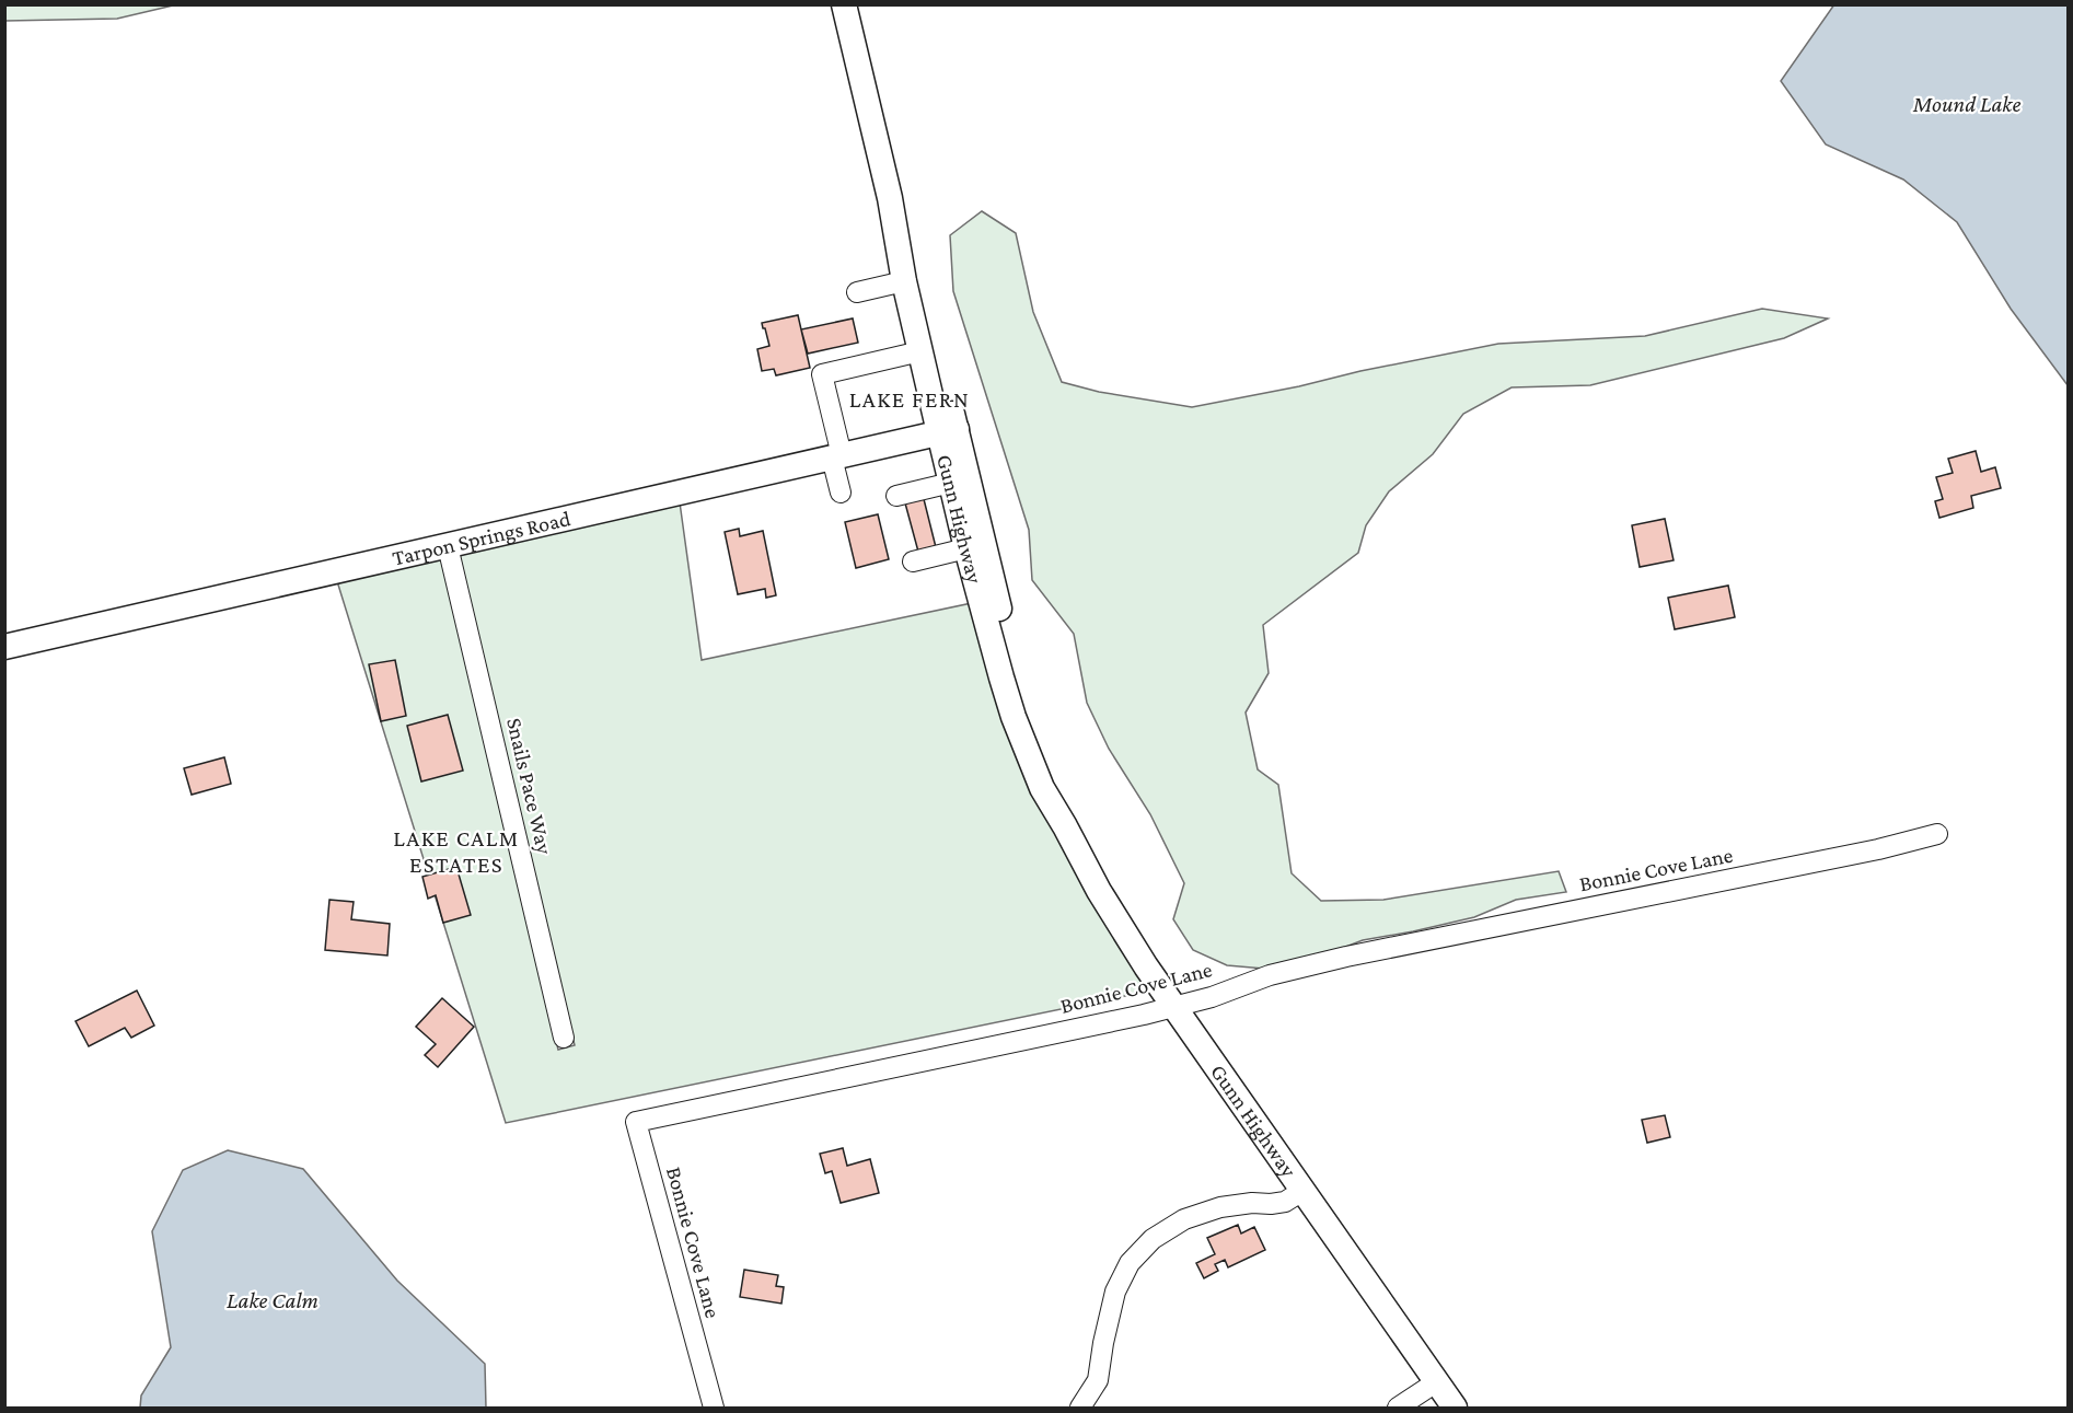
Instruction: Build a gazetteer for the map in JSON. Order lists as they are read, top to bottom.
{
  "streets": {
    "main road": ["Gunn Highway", "Tarpon Springs Road"],
    "street": ["Snails Pace Way", "Bonnie Cove Lane"]
  },
  "crossings": [
    ["Gunn Highway", "Tarpon Springs Road"],
    ["Gunn Highway", "Bonnie Cove Lane"],
    ["Tarpon Springs Road", "Snails Pace Way"]
  ],
  "districts": ["LAKE FERN", "LAKE CALM ESTATES"],
  "water": ["Mound Lake", "Lake Calm"]
}
